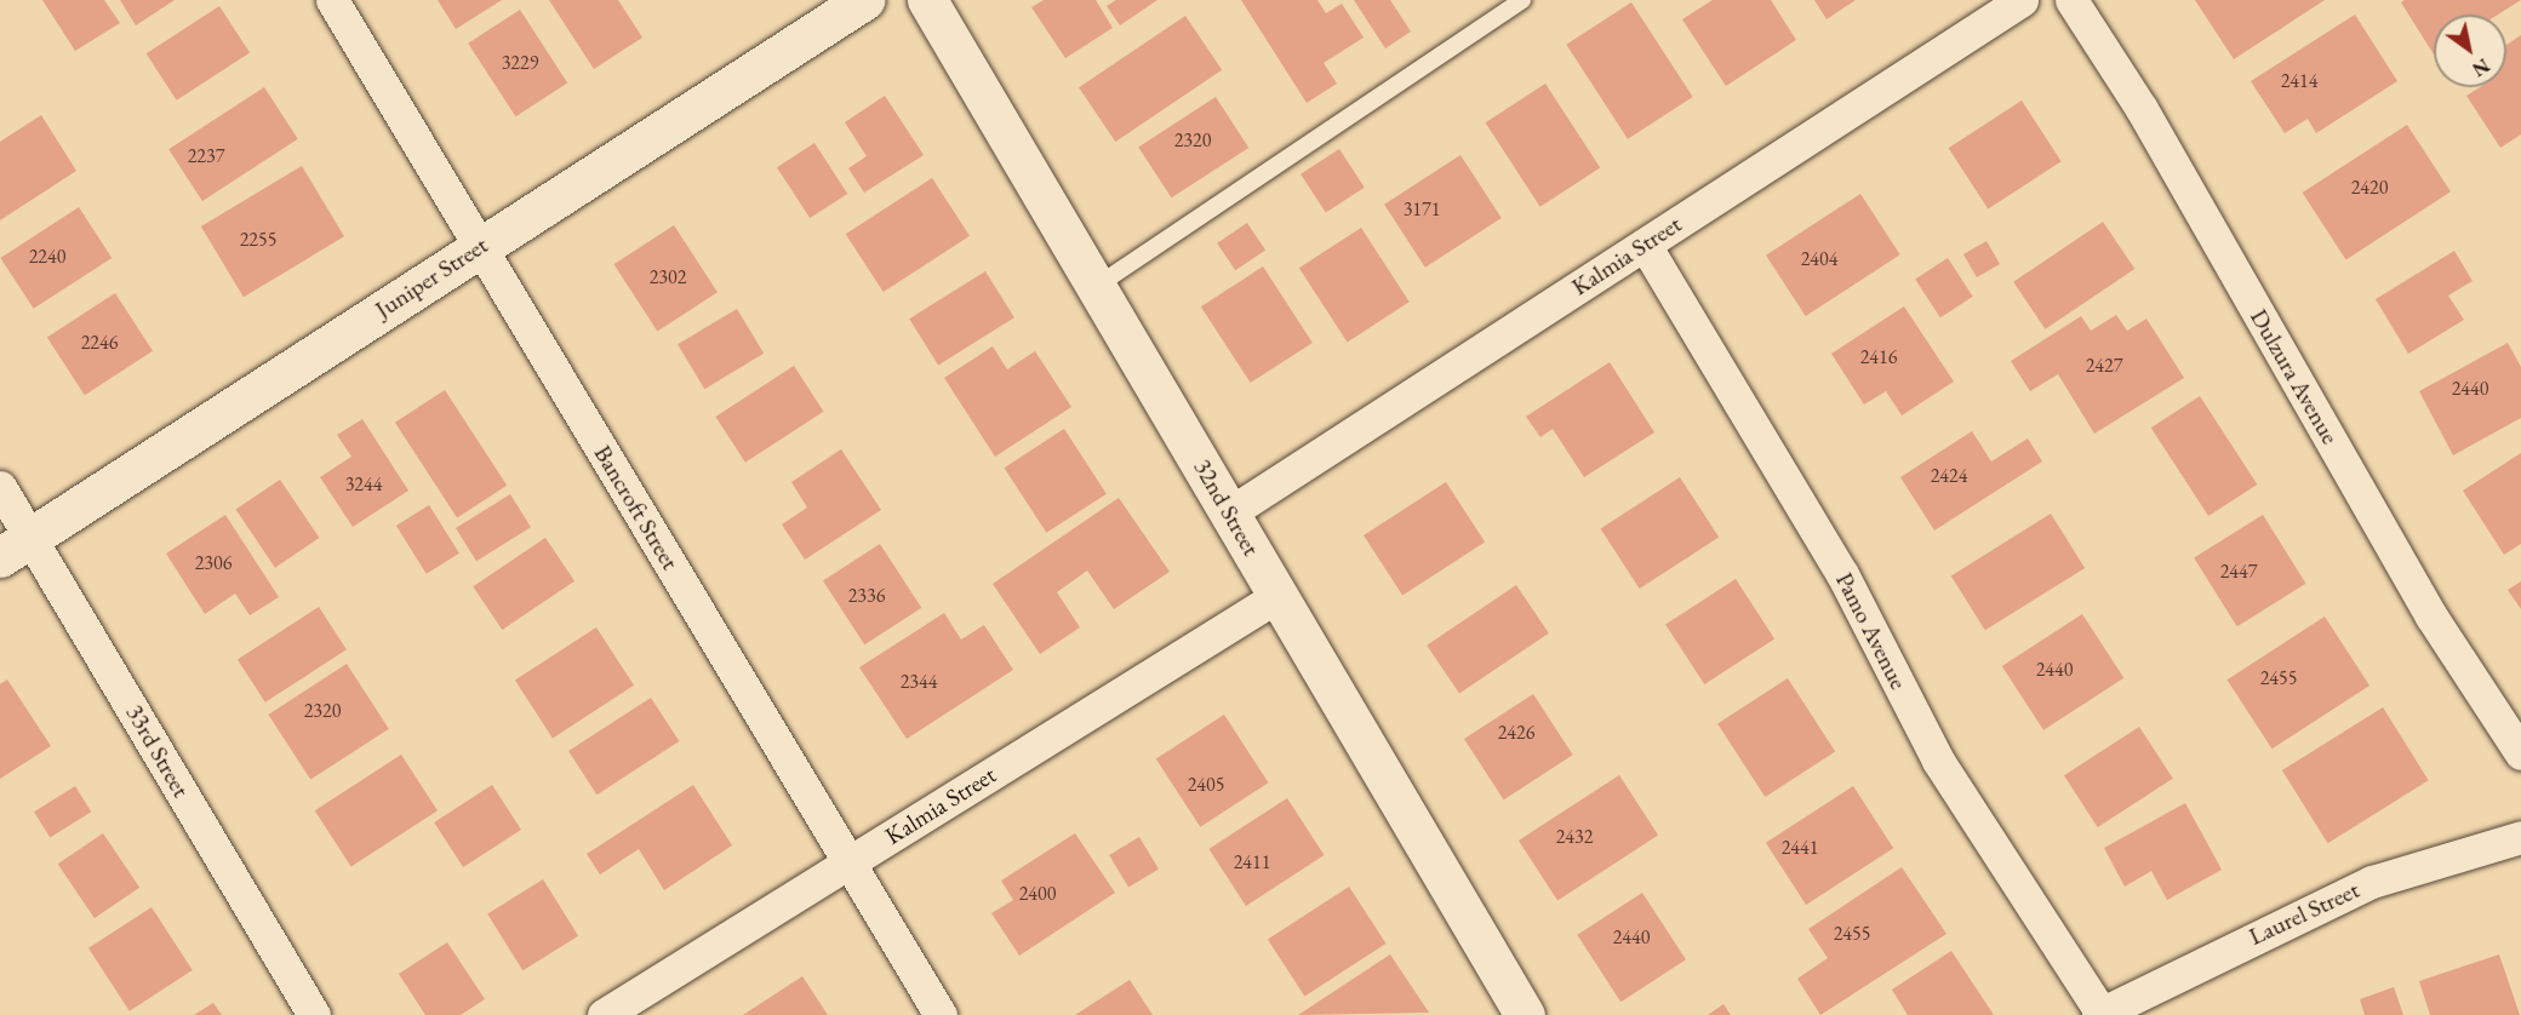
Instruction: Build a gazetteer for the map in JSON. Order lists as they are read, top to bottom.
{
  "streets": {
    "street": [
      "Kalmia Street",
      "Juniper Street",
      "Dulzura Avenue",
      "Bancroft Street",
      "32nd Street",
      "Pamo Avenue",
      "33rd Street",
      "Laurel Street"
    ]
  },
  "crossings": [
    ["Kalmia Street", "Bancroft Street"],
    ["Kalmia Street", "32nd Street"],
    ["Kalmia Street", "Pamo Avenue"],
    ["Juniper Street", "Bancroft Street"],
    ["Juniper Street", "33rd Street"],
    ["Pamo Avenue", "Laurel Street"]
  ],
  "house_numbers": [
    "3229",
    "2414",
    "2320",
    "2237",
    "2420",
    "3171",
    "2255",
    "2240",
    "2404",
    "2302",
    "2246",
    "2416",
    "2427",
    "2440",
    "2424",
    "3244",
    "2306",
    "2447",
    "2336",
    "2440",
    "2455",
    "2344",
    "2320",
    "2426",
    "2405",
    "2432",
    "2441",
    "2411",
    "2400",
    "2455",
    "2440"
  ],
  "north": "bottom right"
}
